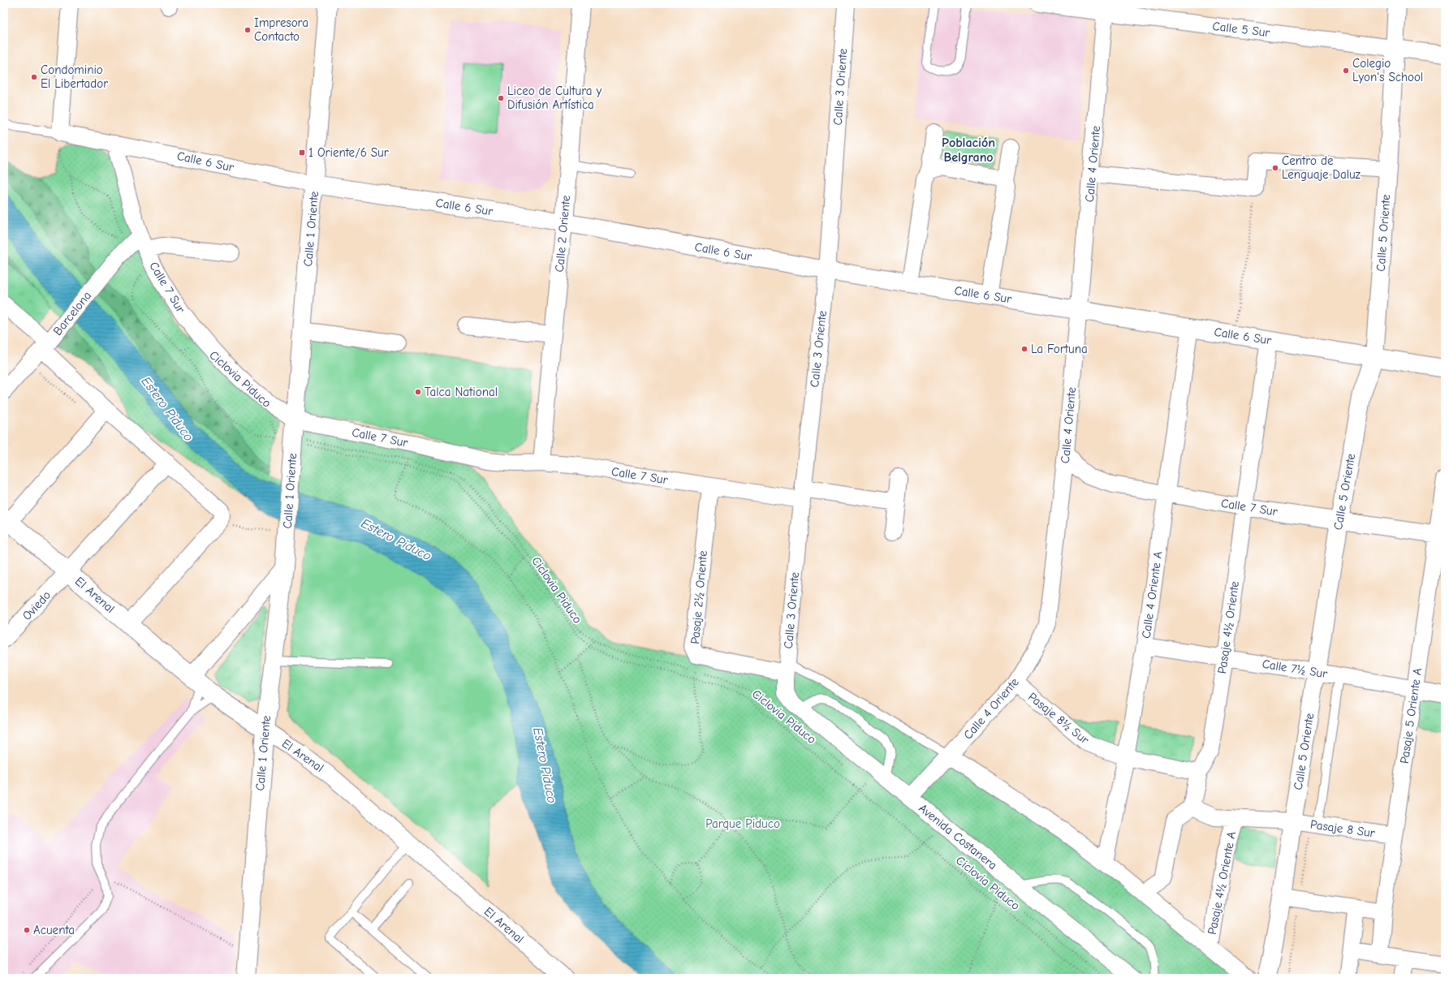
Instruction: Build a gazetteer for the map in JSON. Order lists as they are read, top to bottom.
{
  "streets": {
    "street": [
      "Calle 5 Sur",
      "Calle 3 Oriente",
      "Calle 6 Sur",
      "Calle 4 Oriente",
      "Calle 1 Oriente",
      "Calle 5 Oriente",
      "Calle 2 Oriente",
      "Calle 7 Sur",
      "Barcelona",
      "El Arenal",
      "Calle 4 Oriente A",
      "Pasaje 2½ Oriente",
      "Oviedo",
      "Pasaje 4½ Oriente",
      "Calle 7½ Sur",
      "Pasaje 5 Oriente A",
      "Pasaje 8½ Sur",
      "Pasaje 8 Sur",
      "Avenida Costanera",
      "Pasaje 4½ Oriente A"
    ],
    "path": ["Ciclovia Piduco"]
  },
  "crossings": [
    ["Calle 5 Sur", "Calle 4 Oriente"],
    ["Calle 5 Sur", "Calle 5 Oriente"],
    ["Calle 3 Oriente", "Calle 6 Sur"],
    ["Calle 3 Oriente", "Calle 7 Sur"],
    ["Calle 3 Oriente", "Pasaje 2½ Oriente"],
    ["Calle 3 Oriente", "Avenida Costanera"],
    ["Calle 6 Sur", "Calle 4 Oriente"],
    ["Calle 6 Sur", "Calle 1 Oriente"],
    ["Calle 6 Sur", "Calle 5 Oriente"],
    ["Calle 6 Sur", "Calle 2 Oriente"],
    ["Calle 6 Sur", "Calle 7 Sur"],
    ["Calle 6 Sur", "Calle 4 Oriente A"],
    ["Calle 6 Sur", "Pasaje 4½ Oriente"],
    ["Calle 4 Oriente", "Calle 7 Sur"],
    ["Calle 4 Oriente", "Pasaje 8½ Sur"],
    ["Calle 4 Oriente", "Avenida Costanera"],
    ["Calle 1 Oriente", "Calle 7 Sur"],
    ["Calle 1 Oriente", "Ciclovia Piduco"],
    ["Calle 1 Oriente", "El Arenal"],
    ["Calle 5 Oriente", "Calle 7 Sur"],
    ["Calle 5 Oriente", "Calle 7½ Sur"],
    ["Calle 5 Oriente", "Pasaje 8 Sur"],
    ["Calle 2 Oriente", "Calle 7 Sur"],
    ["Calle 7 Sur", "Barcelona"],
    ["Calle 7 Sur", "Calle 4 Oriente A"],
    ["Calle 7 Sur", "Pasaje 2½ Oriente"],
    ["Calle 7 Sur", "Pasaje 4½ Oriente"],
    ["Calle 7 Sur", "Pasaje 5 Oriente A"],
    ["El Arenal", "Oviedo"],
    ["Calle 4 Oriente A", "Calle 7½ Sur"],
    ["Calle 4 Oriente A", "Pasaje 8½ Sur"],
    ["Pasaje 4½ Oriente", "Calle 7½ Sur"],
    ["Pasaje 4½ Oriente", "Pasaje 8½ Sur"],
    ["Calle 7½ Sur", "Pasaje 5 Oriente A"],
    ["Pasaje 5 Oriente A", "Pasaje 8 Sur"]
  ],
  "districts": ["Población Belgrano"],
  "water": ["Estero Piduco"],
  "parks": ["Parque Piduco"],
  "places": {
    "other": [
      "Impresora Contacto",
      "Colegio Lyon's School",
      "Condominio El Libertador",
      "Liceo de Cultura y Difusión Artística",
      "Centro de Lenguaje Daluz",
      "La Fortuna",
      "Talca National",
      "Acuenta"
    ],
    "transit": ["1 Oriente/6 Sur"]
  }
}
